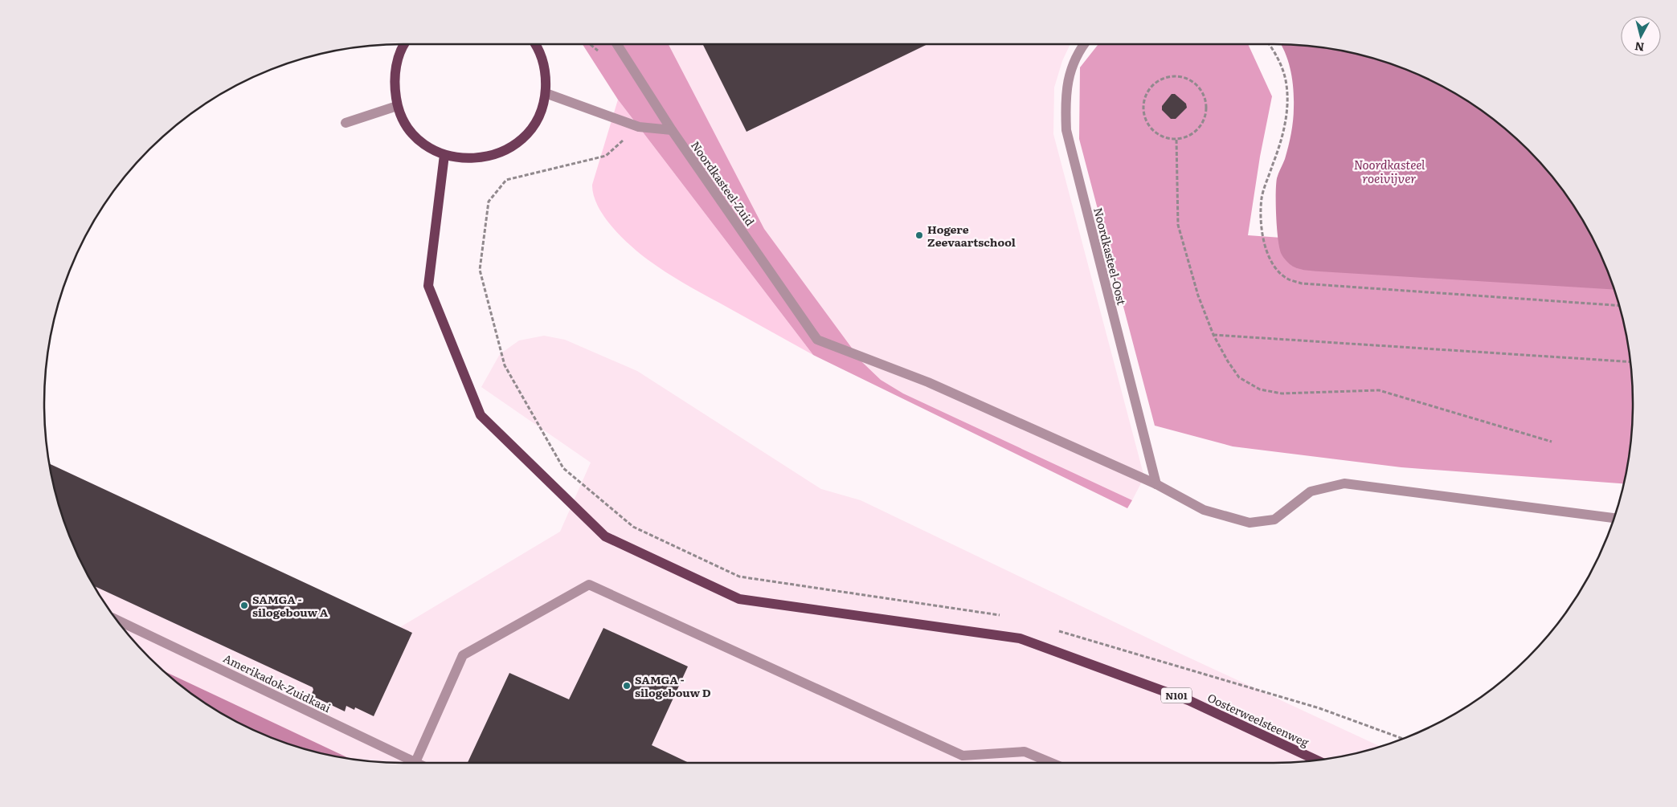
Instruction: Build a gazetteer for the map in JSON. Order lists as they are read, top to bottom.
{
  "streets": {
    "main road": ["N101", "Oosterweelsteenweg"],
    "street": ["Noordkasteel-Zuid", "Noordkasteel-Oost", "Amerikadok-Zuidkaai"]
  },
  "crossings": [
    ["Noordkasteel-Zuid", "Noordkasteel-Oost"]
  ],
  "water": ["Noordkasteel roeivijver"],
  "places": ["Hogere Zeevaartschool", "SAMGA - silogebouw A", "SAMGA - silogebouw D"],
  "north": "bottom"
}
